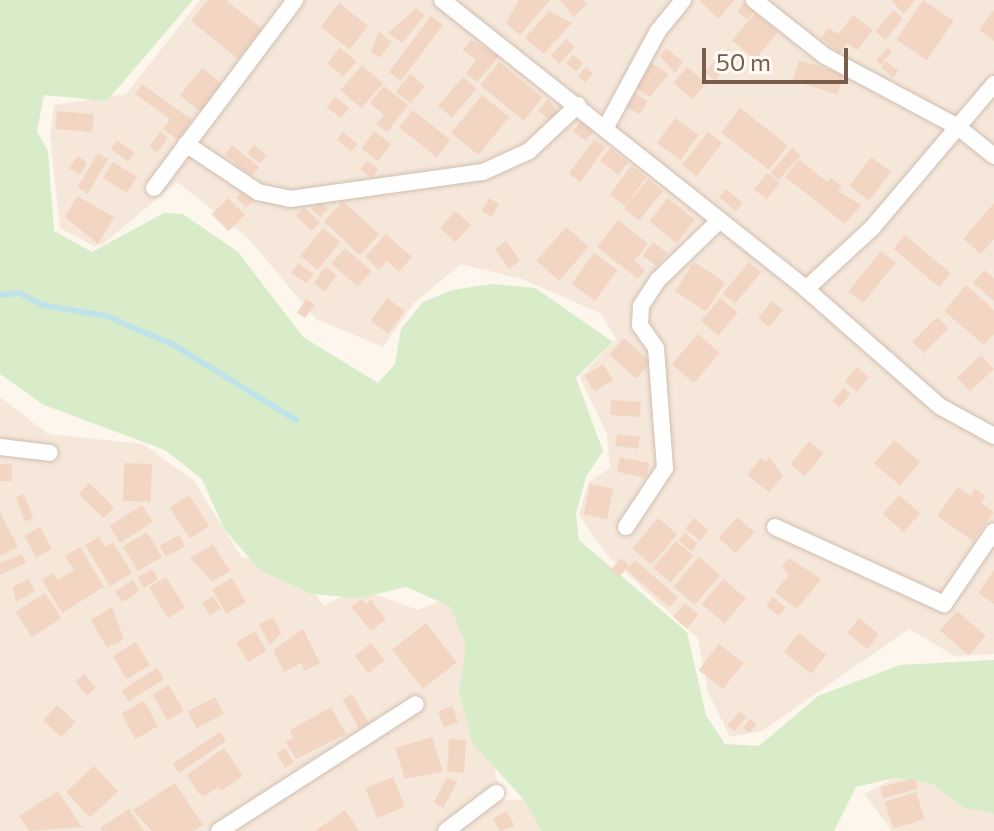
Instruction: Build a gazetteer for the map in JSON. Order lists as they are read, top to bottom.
{
  "scale_bar": "50 m"
}
